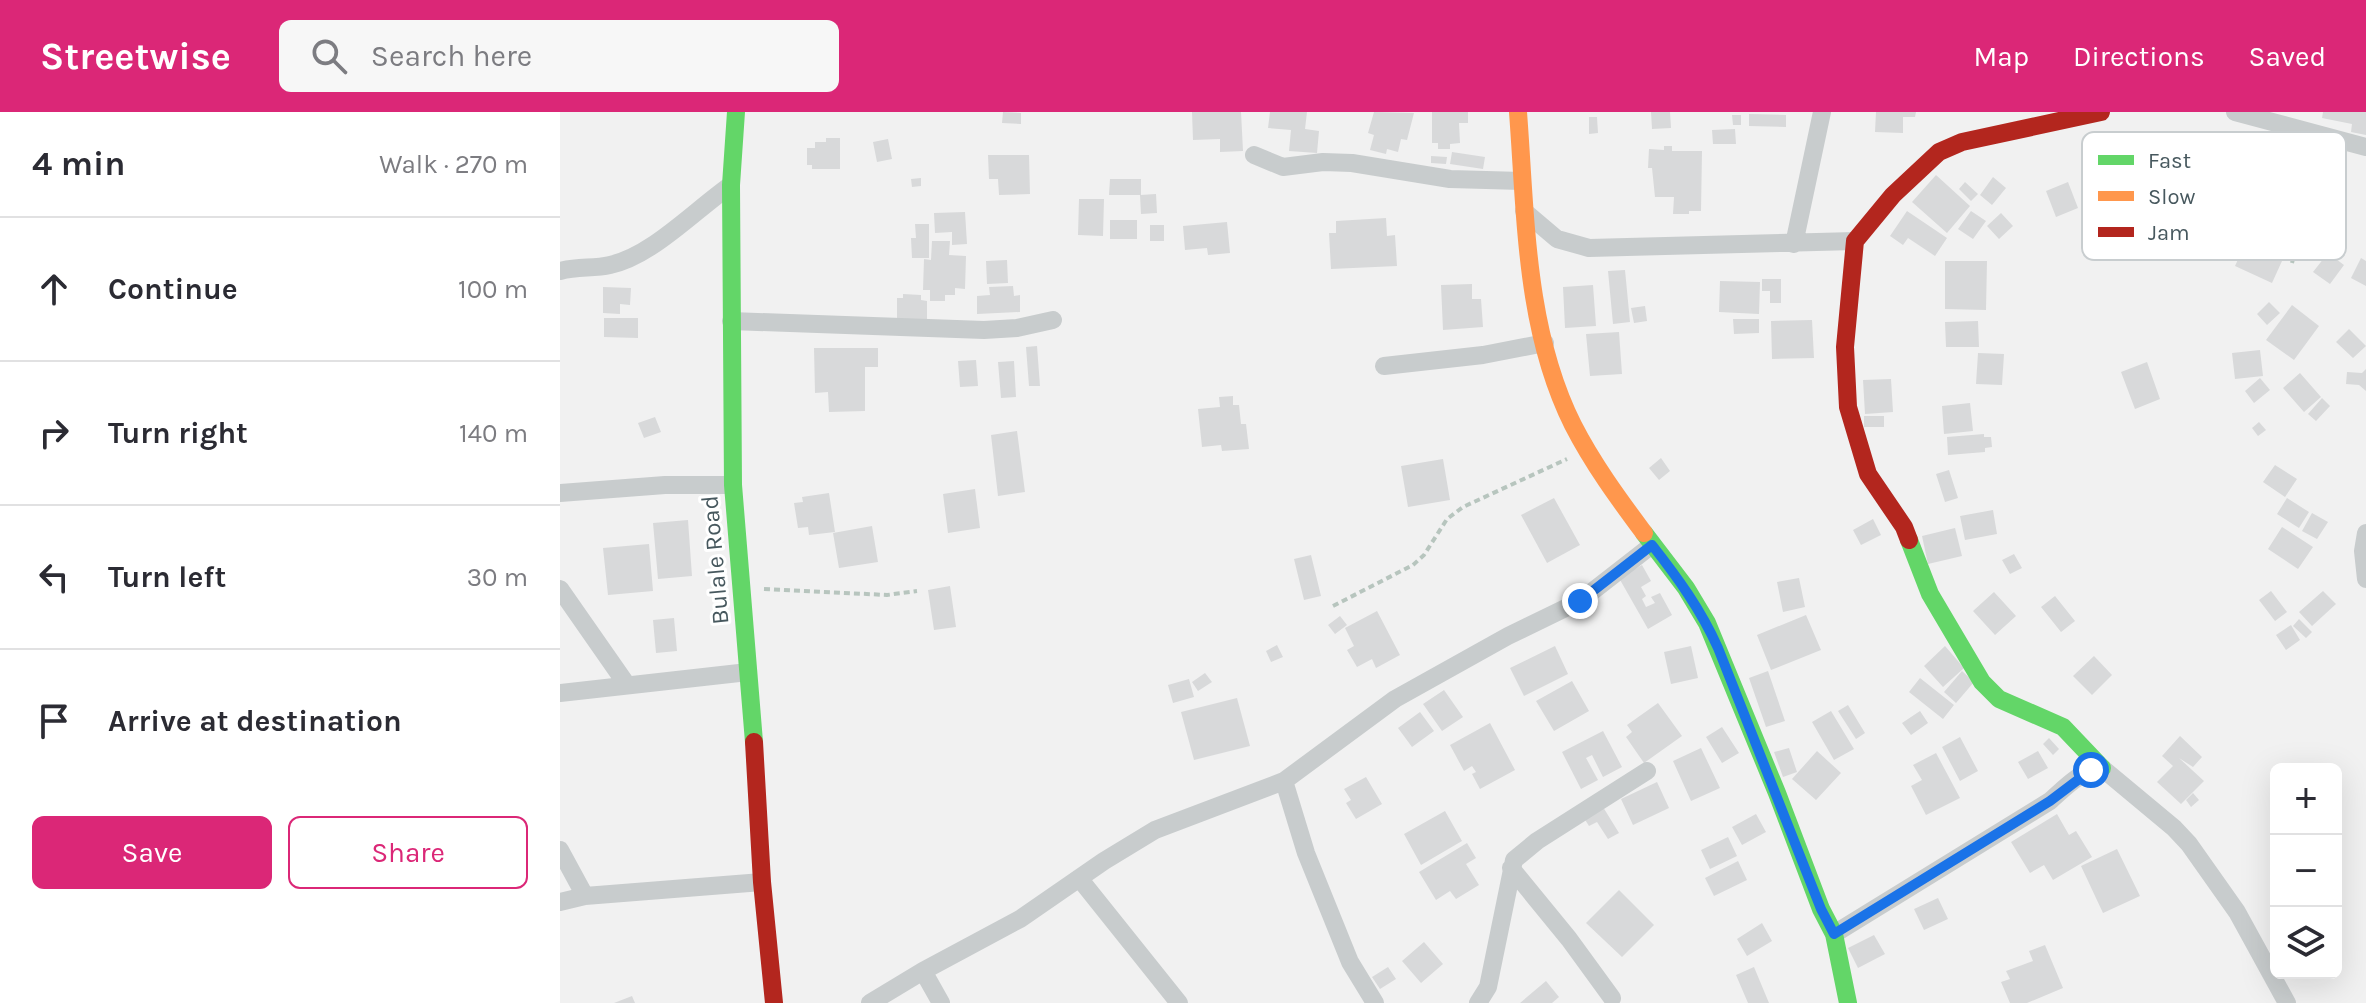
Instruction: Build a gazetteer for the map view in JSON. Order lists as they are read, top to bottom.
{
  "streets": {
    "street": ["Bulale Road"]
  },
  "legend": ["Fast", "Slow", "Jam"],
  "page": {
    "header": "Streetwise",
    "search": "Search here",
    "nav": ["Map", "Directions", "Saved"],
    "heading": ["4 min", "Walk · 270 m"],
    "list": [
      ["Continue", "100 m"],
      ["Turn right", "140 m"],
      ["Turn left", "30 m"],
      "Arrive at destination"
    ],
    "map_buttons": ["+", "−"],
    "buttons": ["Save", "Share"]
  }
}
